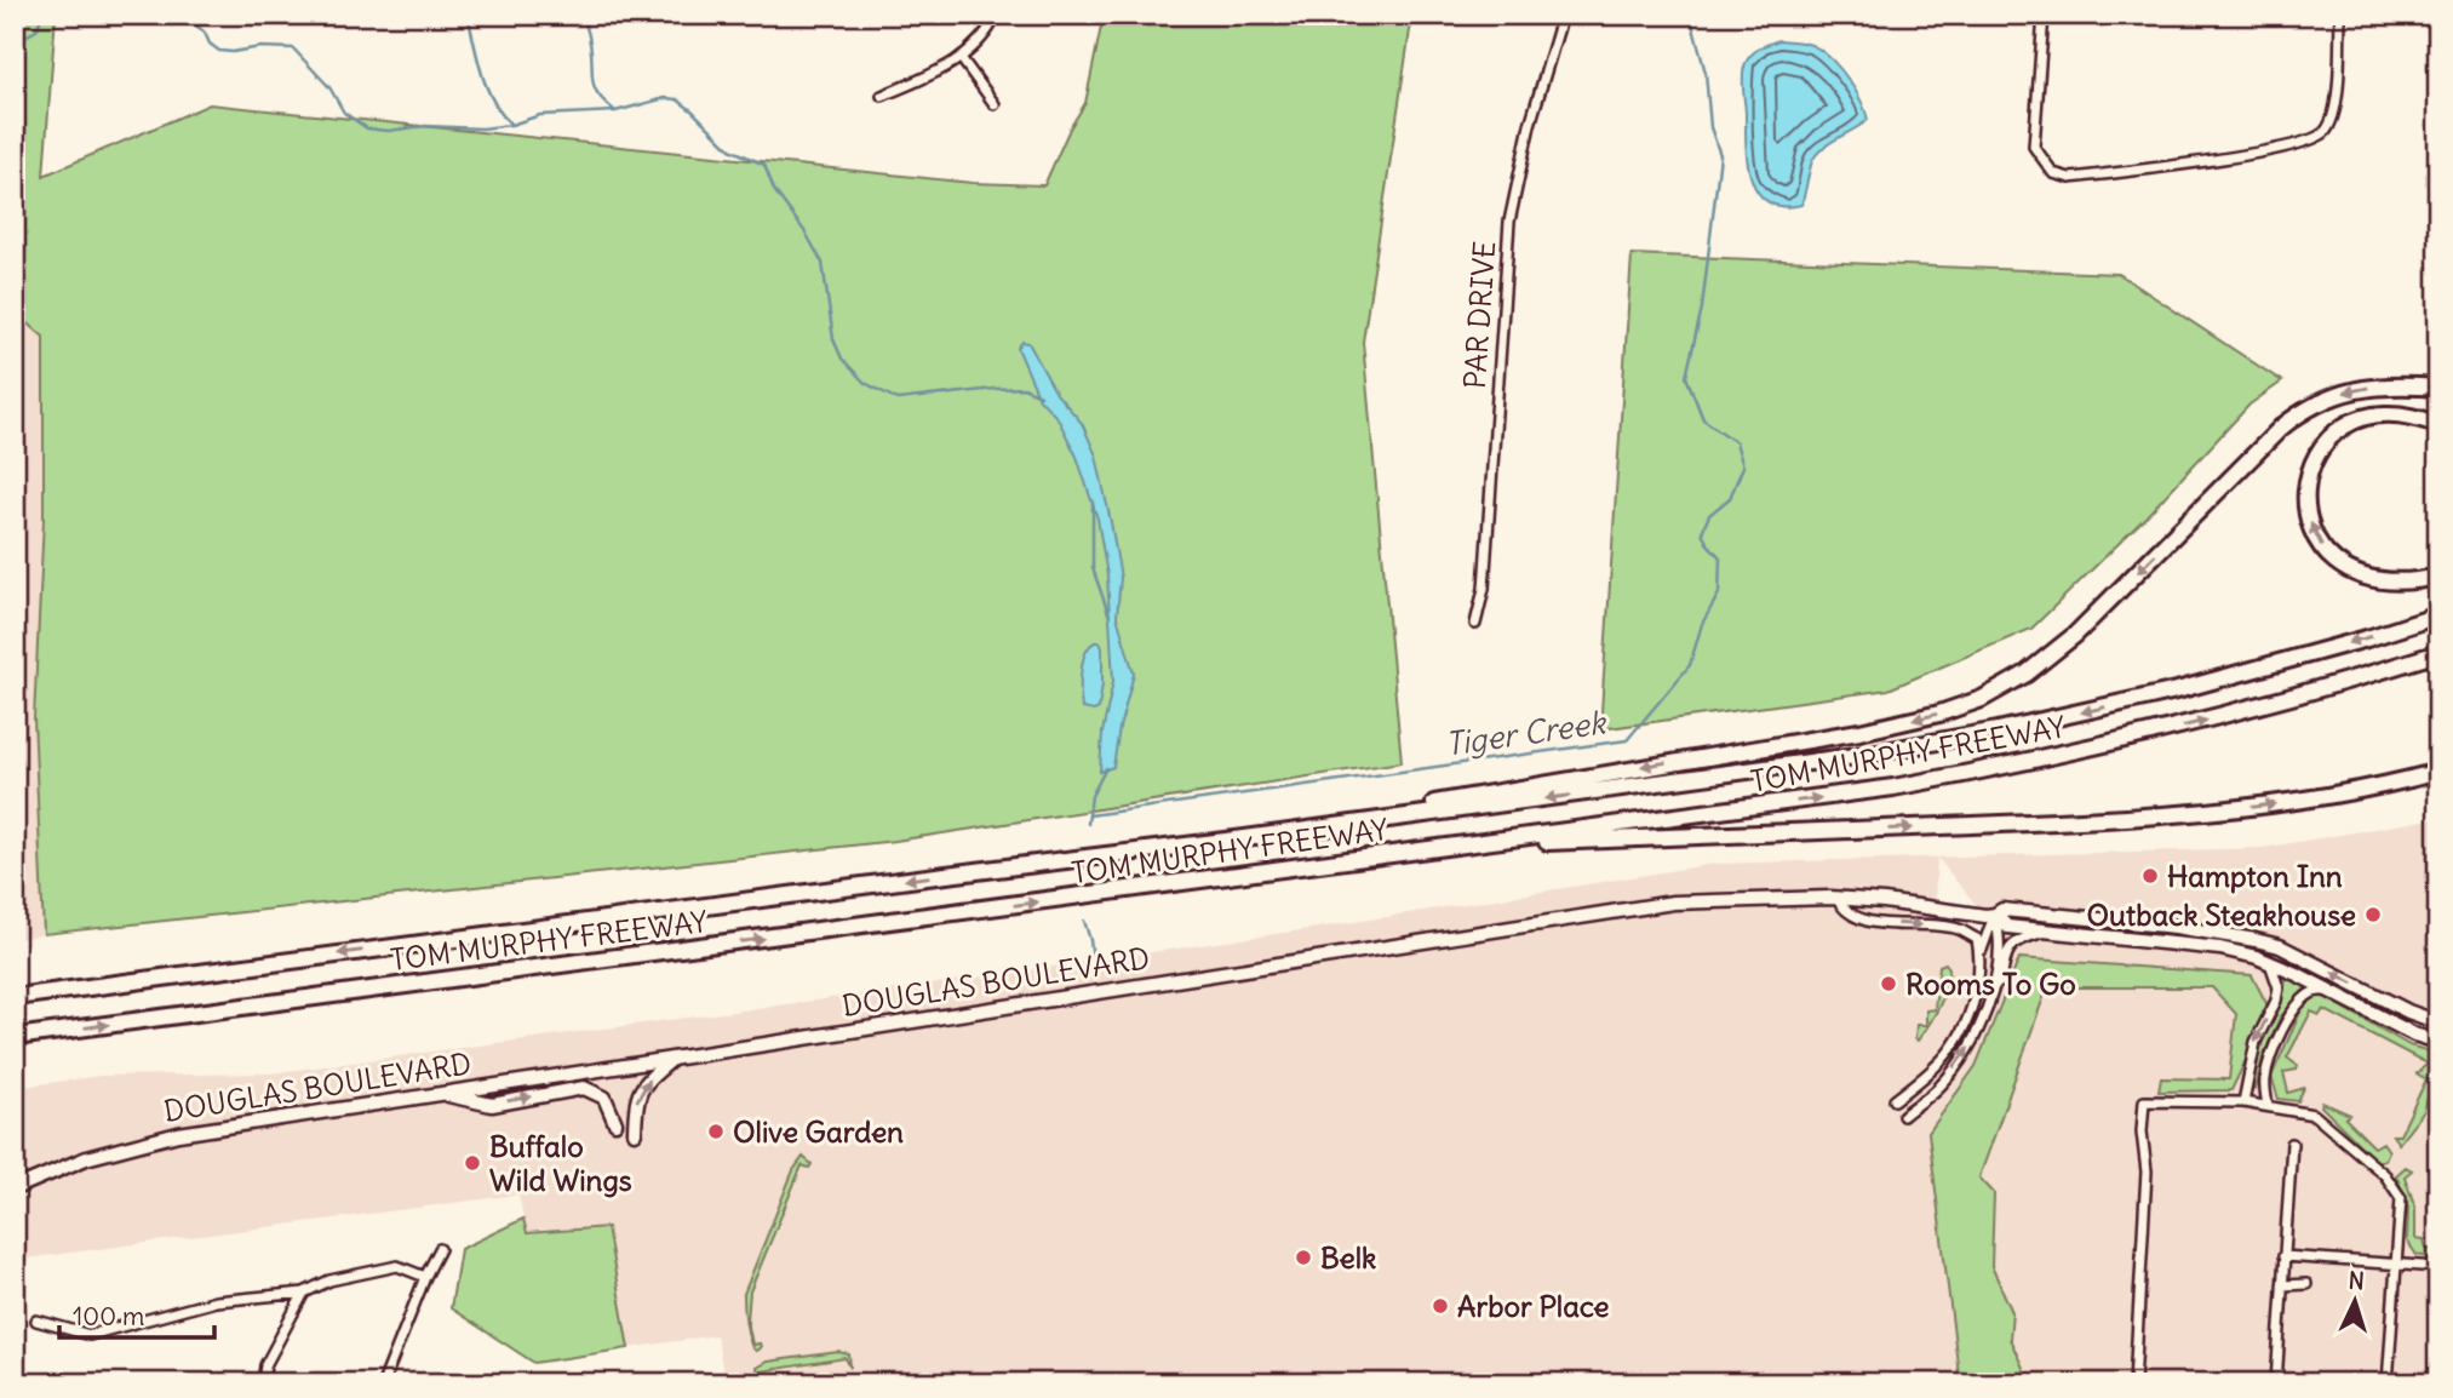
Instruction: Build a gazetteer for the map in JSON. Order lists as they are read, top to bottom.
{
  "streets": {
    "highway": ["TOM MURPHY FREEWAY"],
    "main road": ["DOUGLAS BOULEVARD"],
    "street": ["PAR DRIVE"]
  },
  "water": ["Tiger Creek"],
  "places": [
    "Hampton Inn",
    "Outback Steakhouse",
    "Rooms To Go",
    "Olive Garden",
    "Buffalo Wild Wings",
    "Belk",
    "Arbor Place"
  ],
  "scale_bar": "100 m",
  "north": "top"
}
